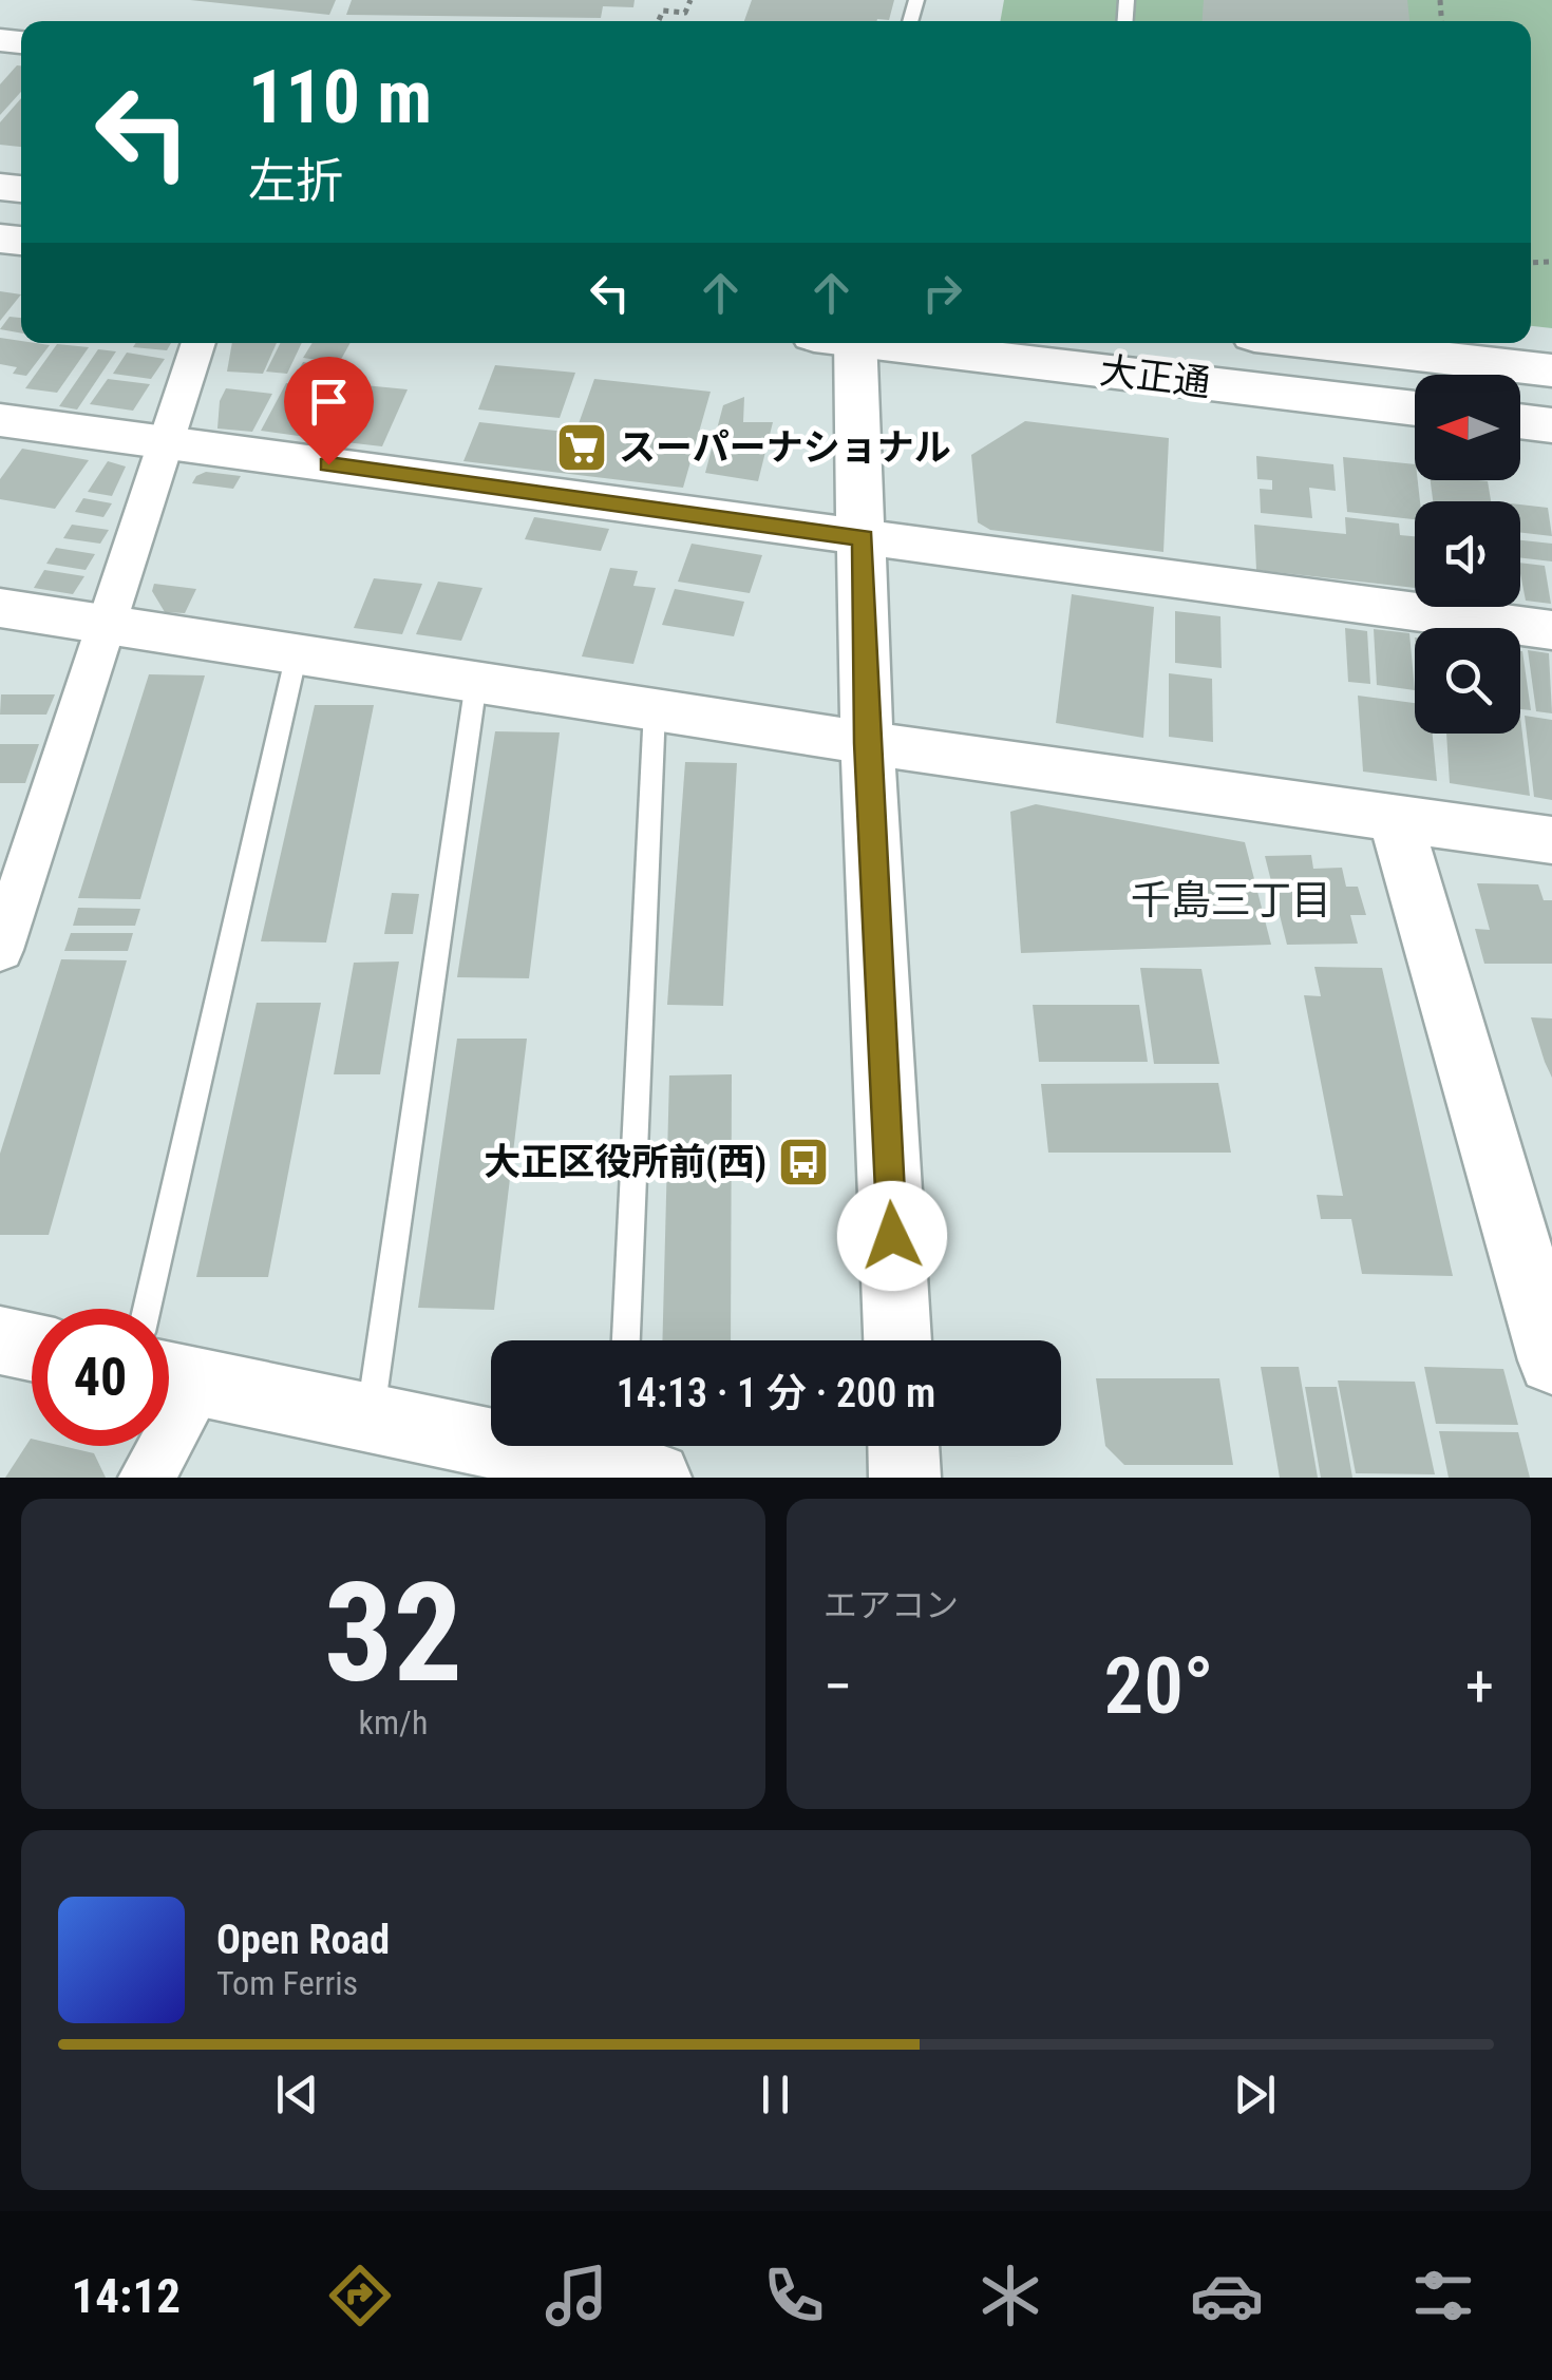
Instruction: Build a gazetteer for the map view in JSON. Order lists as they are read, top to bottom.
{
  "streets": {
    "main road": ["大正通"]
  },
  "districts": ["千島三丁目"],
  "places": {
    "supermarket": ["スーパーナショナル"],
    "bus stop": ["大正区役所前(西)"]
  },
  "north": "left",
  "page": {
    "turn": ["110 m", "左折"],
    "limit": "40",
    "trip": "14:13 · 1 分 · 200 m",
    "tile": [
      ["32", "km/h"],
      "エアコン"
    ],
    "heat": ["−", "20°", "+"],
    "song": ["Open Road", "Tom Ferris"],
    "tabs": "14:12"
  }
}
